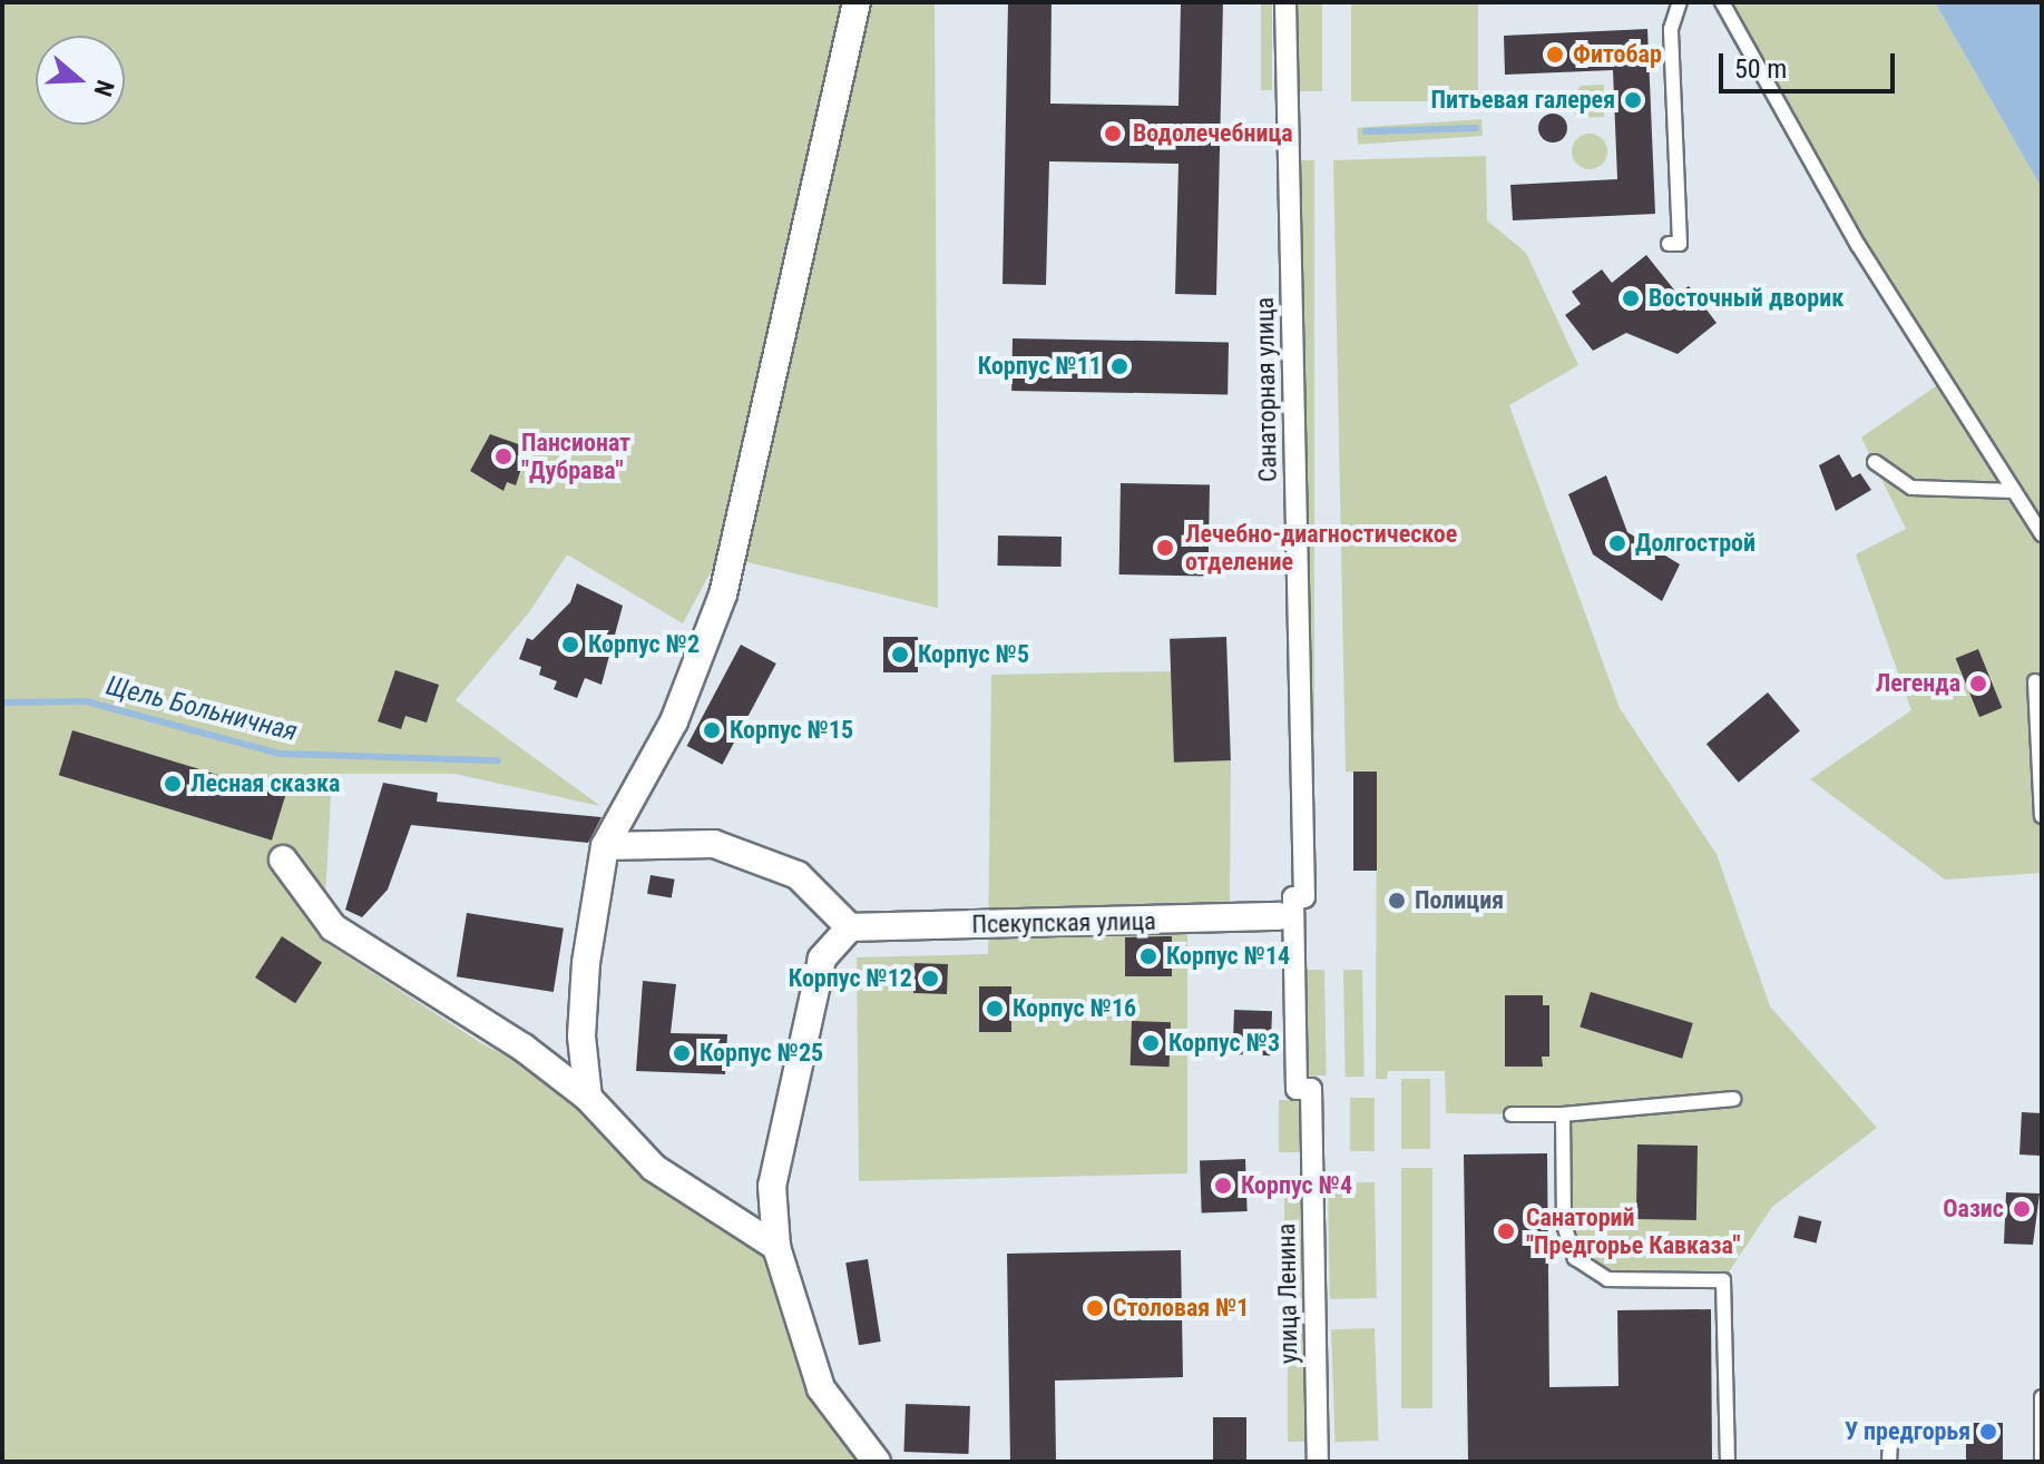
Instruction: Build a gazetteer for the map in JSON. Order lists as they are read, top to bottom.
{
  "streets": {
    "street": ["Санаторная улица", "Псекупская улица", "улица Ленина"]
  },
  "crossings": [
    ["Санаторная улица", "улица Ленина"]
  ],
  "water": ["Щель Больничная"],
  "places": [
    "Фитобар",
    "Питьевая галерея",
    "Водолечебница",
    "Восточный дворик",
    "Корпус №11",
    "Пансионат \"Дубрава\"",
    "Долгострой",
    "Лечебно-диагностическое отделение",
    "Корпус №2",
    "Корпус №5",
    "Легенда",
    "Корпус №15",
    "Лесная сказка",
    "Полиция",
    "Корпус №14",
    "Корпус №12",
    "Корпус №16",
    "Корпус №3",
    "Корпус №25",
    "Корпус №4",
    "Оазис",
    "Санаторий \"Предгорье Кавказа\"",
    "Столовая №1",
    "У предгорья"
  ],
  "scale_bar": "50 m",
  "north": "right"
}
